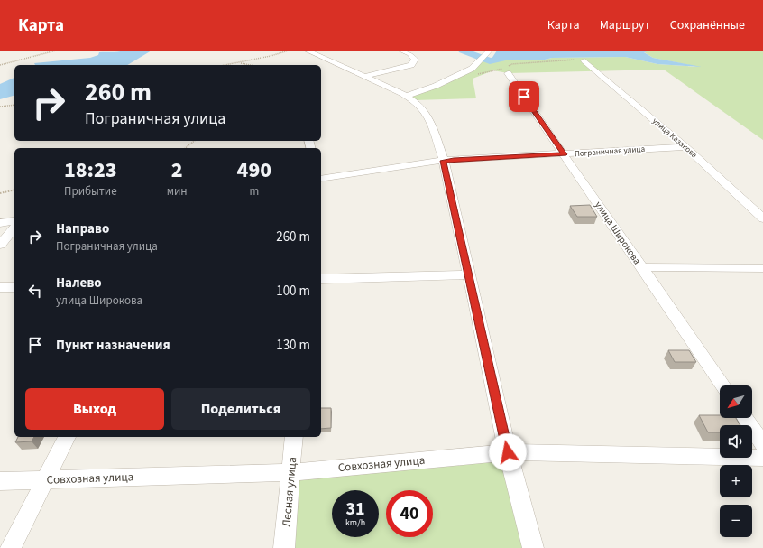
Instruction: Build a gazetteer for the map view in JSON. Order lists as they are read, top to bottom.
{
  "streets": {
    "street": [
      "улица Казакова",
      "Пограничная улица",
      "улица Широкова",
      "Совхозная улица",
      "Лесная улица"
    ]
  },
  "crossings": [
    ["улица Казакова", "Пограничная улица"],
    ["Пограничная улица", "улица Широкова"],
    ["Совхозная улица", "Лесная улица"]
  ],
  "north": "bottom left",
  "page": {
    "header": "Карта",
    "nav": ["Карта", "Маршрут", "Сохранённые"],
    "turn": ["260 m", "Пограничная улица"],
    "eta": [
      "18:23",
      "Прибытие",
      "2",
      "мин",
      "490",
      "m"
    ],
    "list": [
      {
        "name": "Направо",
        "note": "Пограничная улица",
        "value": "260 m"
      },
      {
        "name": "Налево",
        "note": "улица Широкова",
        "value": "100 m"
      },
      {
        "name": "Пункт назначения",
        "value": "130 m"
      }
    ],
    "buttons": ["Выход", "Поделиться"],
    "map_buttons": ["+", "−"],
    "speed": "31 km/h",
    "limit": "40"
  }
}
